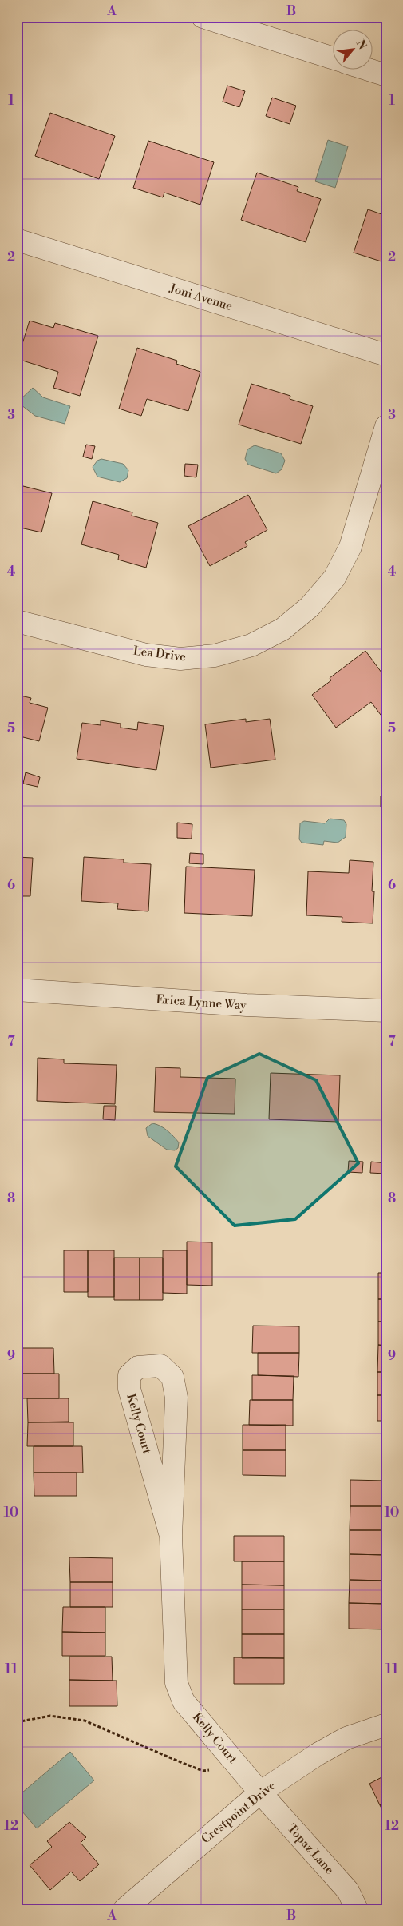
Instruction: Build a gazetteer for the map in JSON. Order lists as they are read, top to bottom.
{
  "streets": {
    "street": [
      "Joni Avenue",
      "Lea Drive",
      "Erica Lynne Way",
      "Kelly Court",
      "Crestpoint Drive",
      "Topaz Lane"
    ]
  },
  "crossings": [
    ["Kelly Court", "Crestpoint Drive"],
    ["Kelly Court", "Topaz Lane"],
    ["Crestpoint Drive", "Topaz Lane"]
  ],
  "north": "top right",
  "grid": {
    "columns": ["A", "B"],
    "rows": [
      "1",
      "2",
      "3",
      "4",
      "5",
      "6",
      "7",
      "8",
      "9",
      "10",
      "11",
      "12"
    ]
  }
}
